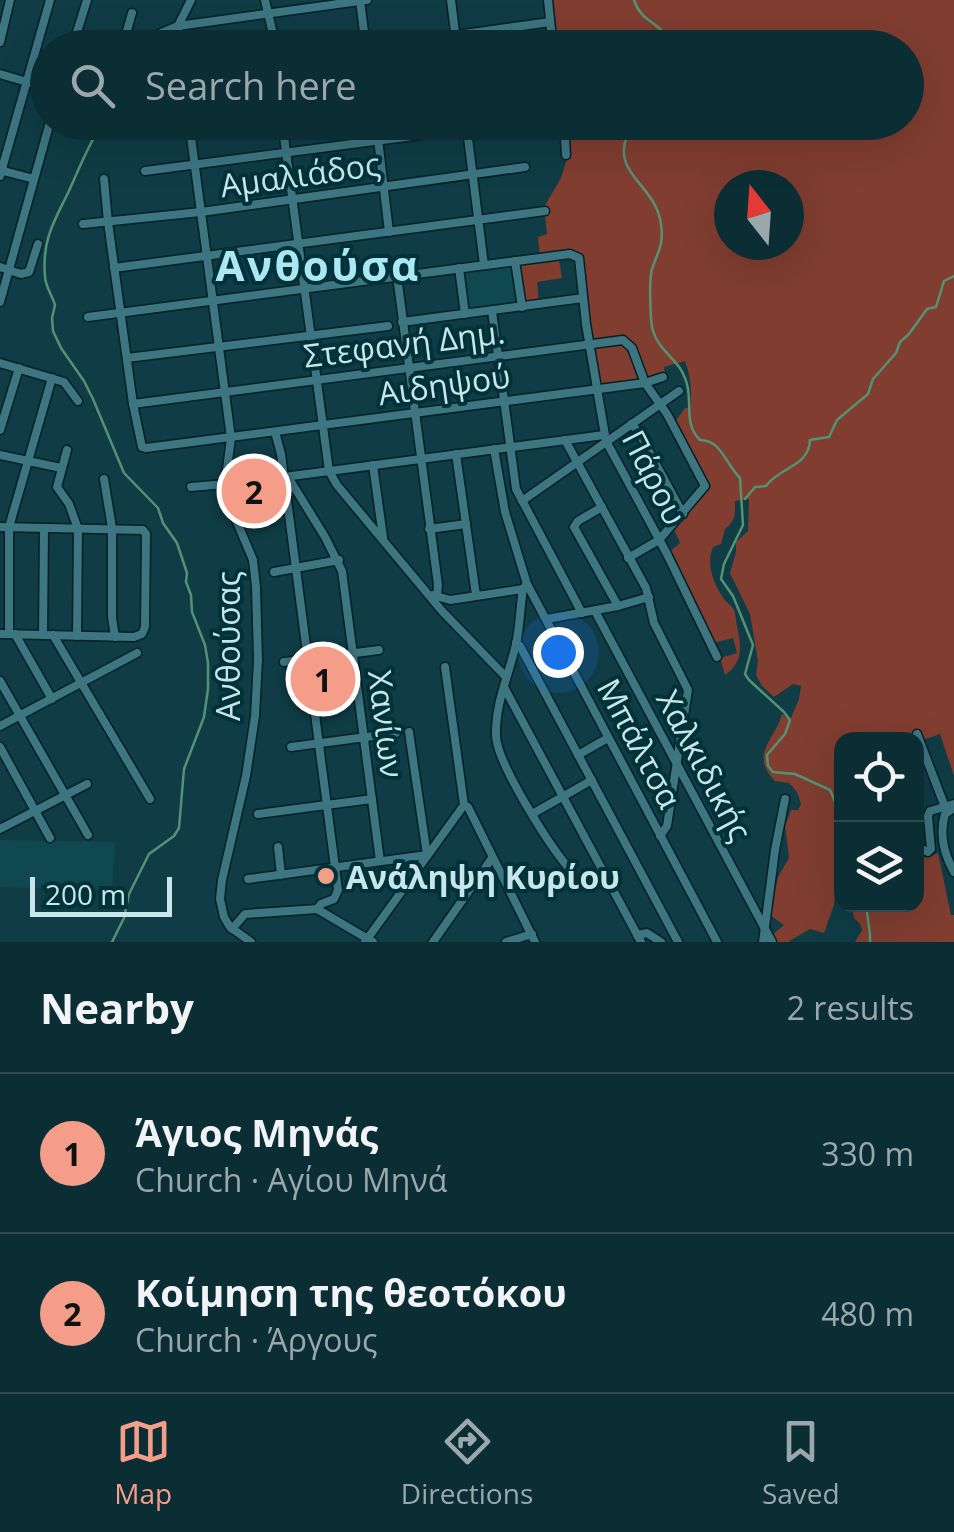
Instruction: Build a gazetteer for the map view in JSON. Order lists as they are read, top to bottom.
{
  "streets": {
    "street": [
      "Αμαλιάδος",
      "Στεφανή Δημ.",
      "Αιδηψού",
      "Πάρου",
      "Ανθούσας",
      "Χανίων",
      "Μπάλτσα",
      "Χαλκιδικής"
    ]
  },
  "crossings": [
    ["Αμαλιάδος", "Ανθούσας"],
    ["Στεφανή Δημ.", "Αιδηψού"],
    ["Στεφανή Δημ.", "Πάρου"],
    ["Στεφανή Δημ.", "Ανθούσας"],
    ["Αιδηψού", "Πάρου"],
    ["Αιδηψού", "Ανθούσας"]
  ],
  "districts": ["Ανθούσα"],
  "places": ["Ανάληψη Κυρίου"],
  "scale_bar": "200 m",
  "north": "top",
  "page": {
    "search": "Search here",
    "pins": ["2", "1"],
    "scale": "200 m",
    "heading": ["Nearby", "2 results"],
    "list": [
      {
        "mark": "1",
        "name": "Άγιος Μηνάς",
        "note": "Church · Αγίου Μηνά",
        "value": "330 m"
      },
      {
        "mark": "2",
        "name": "Κοίμηση της θεοτόκου",
        "note": "Church · Άργους",
        "value": "480 m"
      }
    ],
    "nav": ["Map", "Directions", "Saved"]
  }
}
